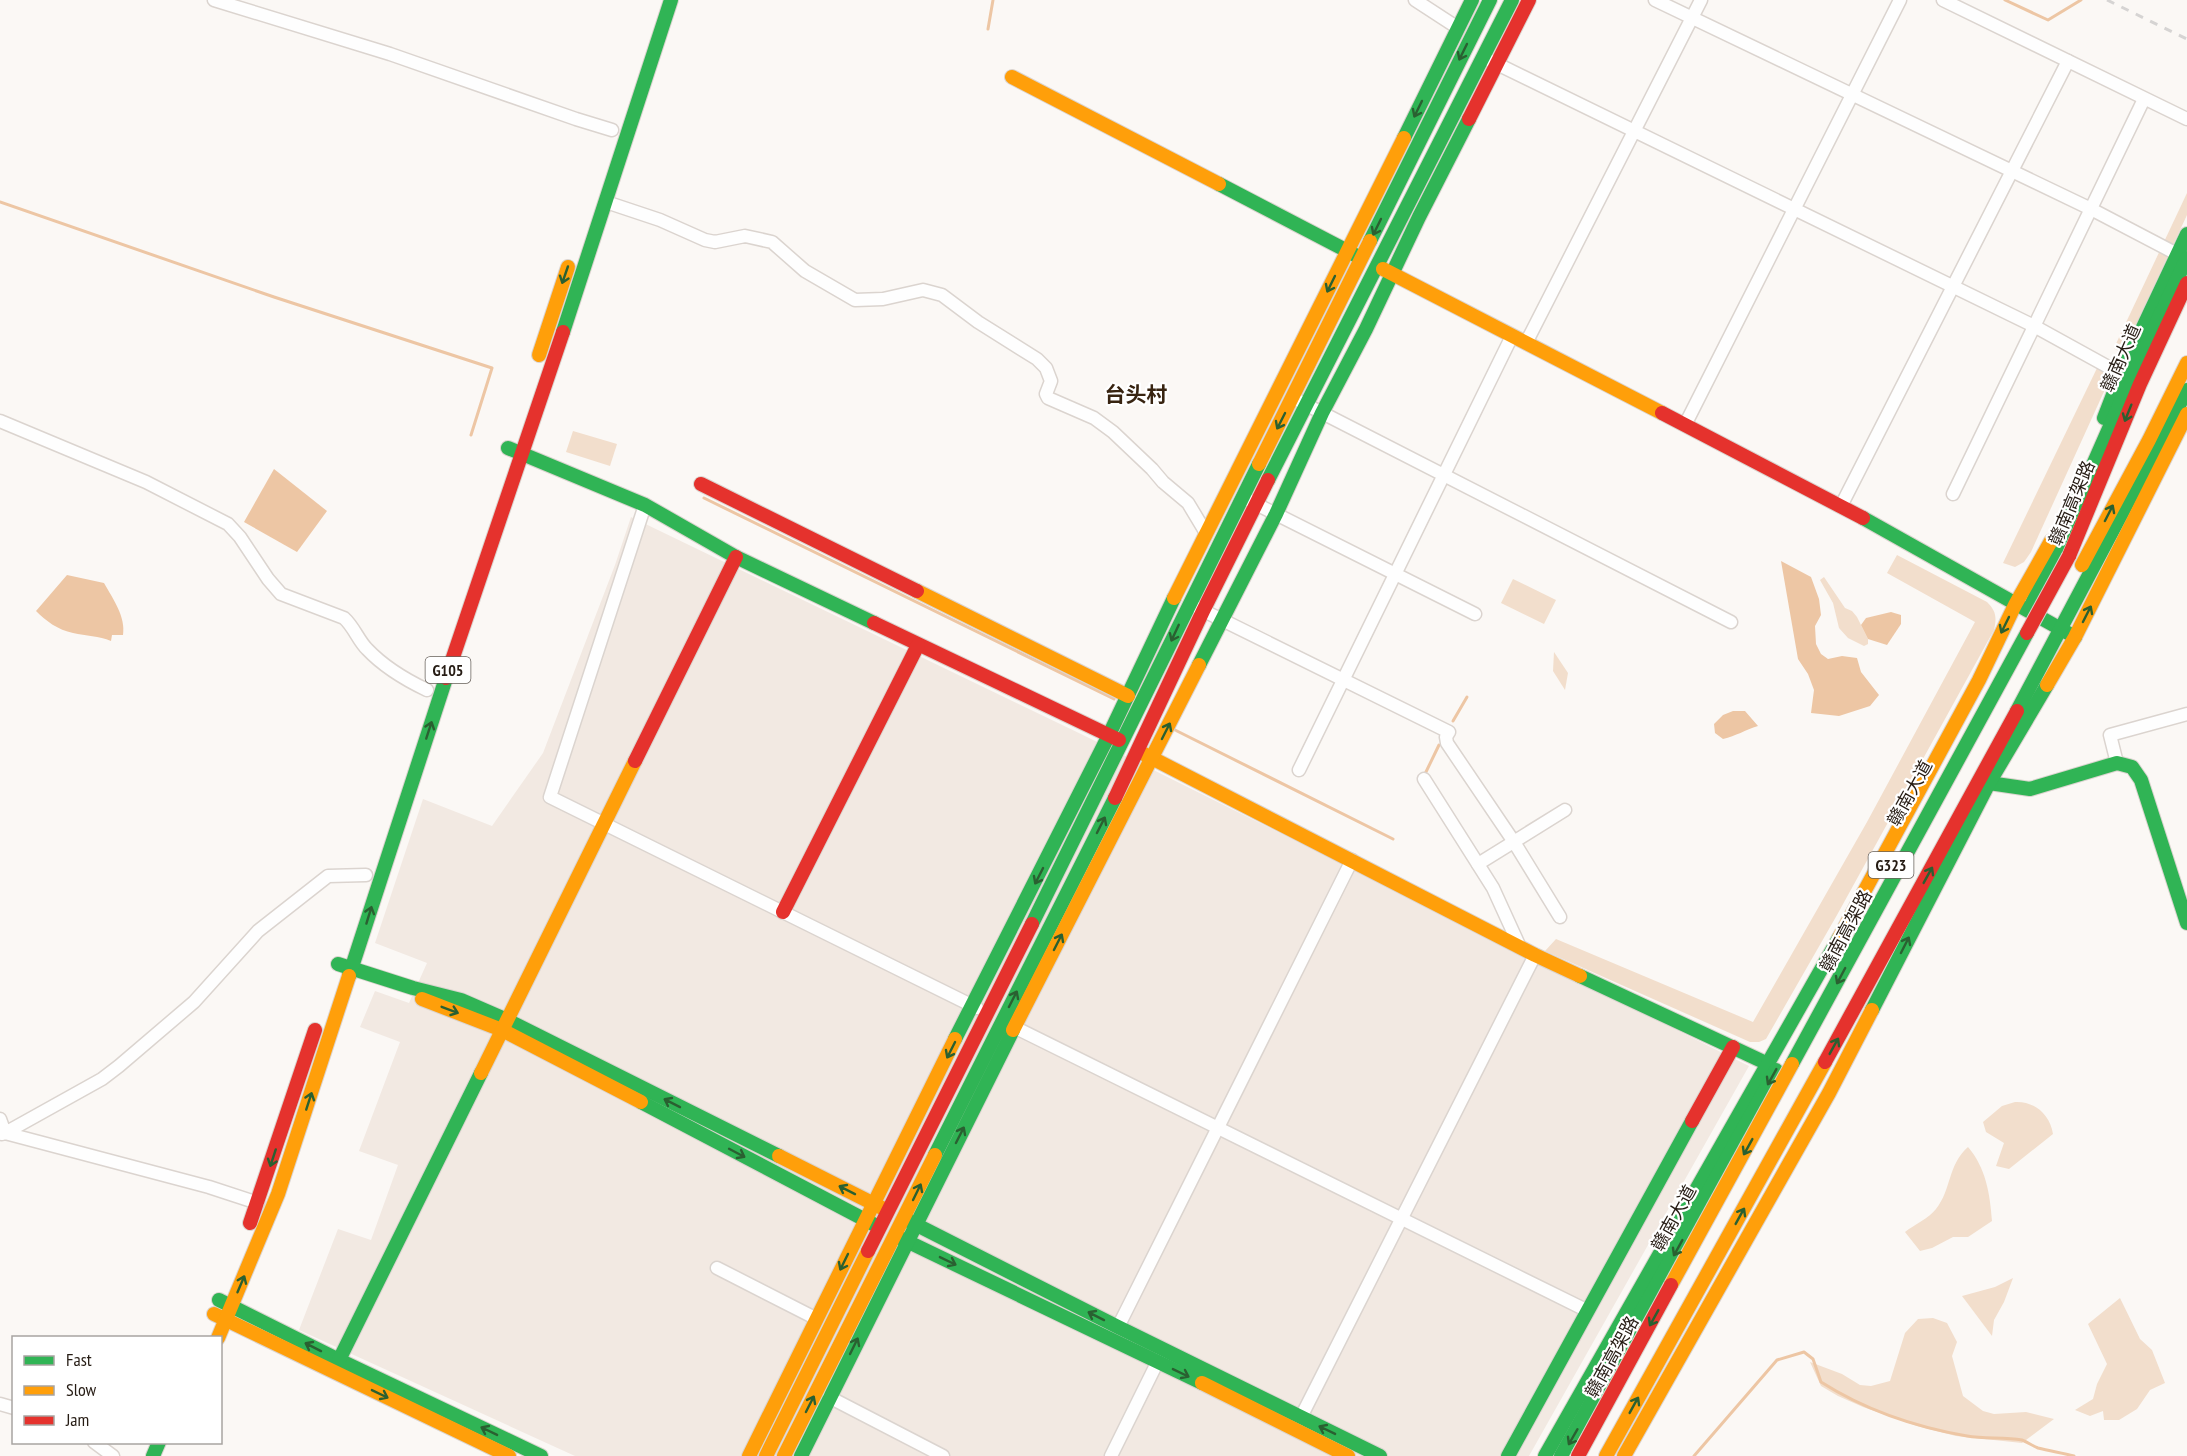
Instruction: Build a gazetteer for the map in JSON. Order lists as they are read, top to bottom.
{
  "streets": {
    "main road": [
      "赣南大道",
      "赣南高架路",
      "G105",
      "G323"
    ]
  },
  "districts": ["台头村"],
  "legend": ["Fast", "Slow", "Jam"]
}
